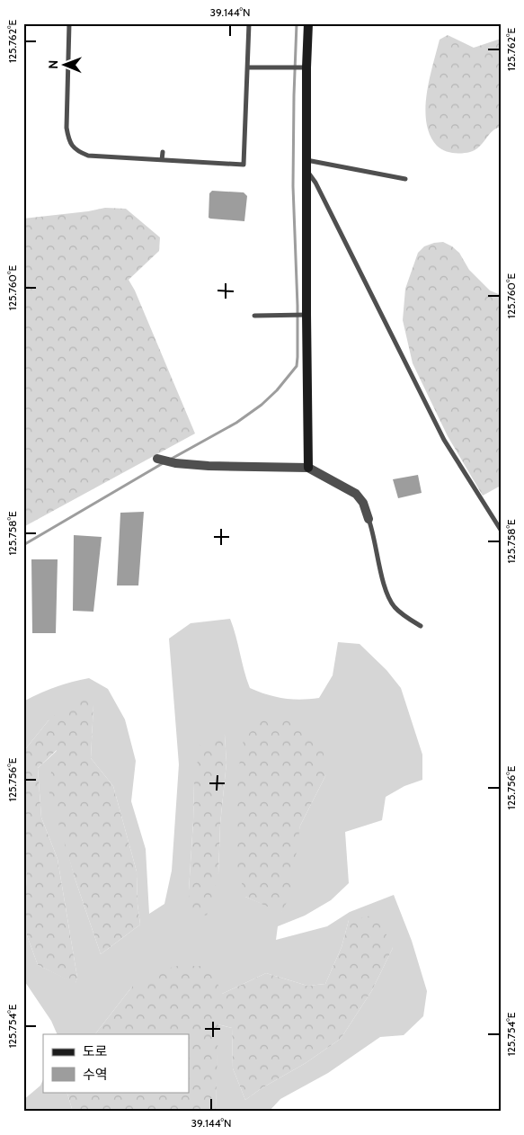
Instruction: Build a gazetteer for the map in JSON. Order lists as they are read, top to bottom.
{
  "legend": ["도로", "수역"],
  "north": "left",
  "coordinates": [
    "39.144°N",
    "125.762°E",
    "125.760°E",
    "125.758°E",
    "125.756°E",
    "125.754°E"
  ]
}
